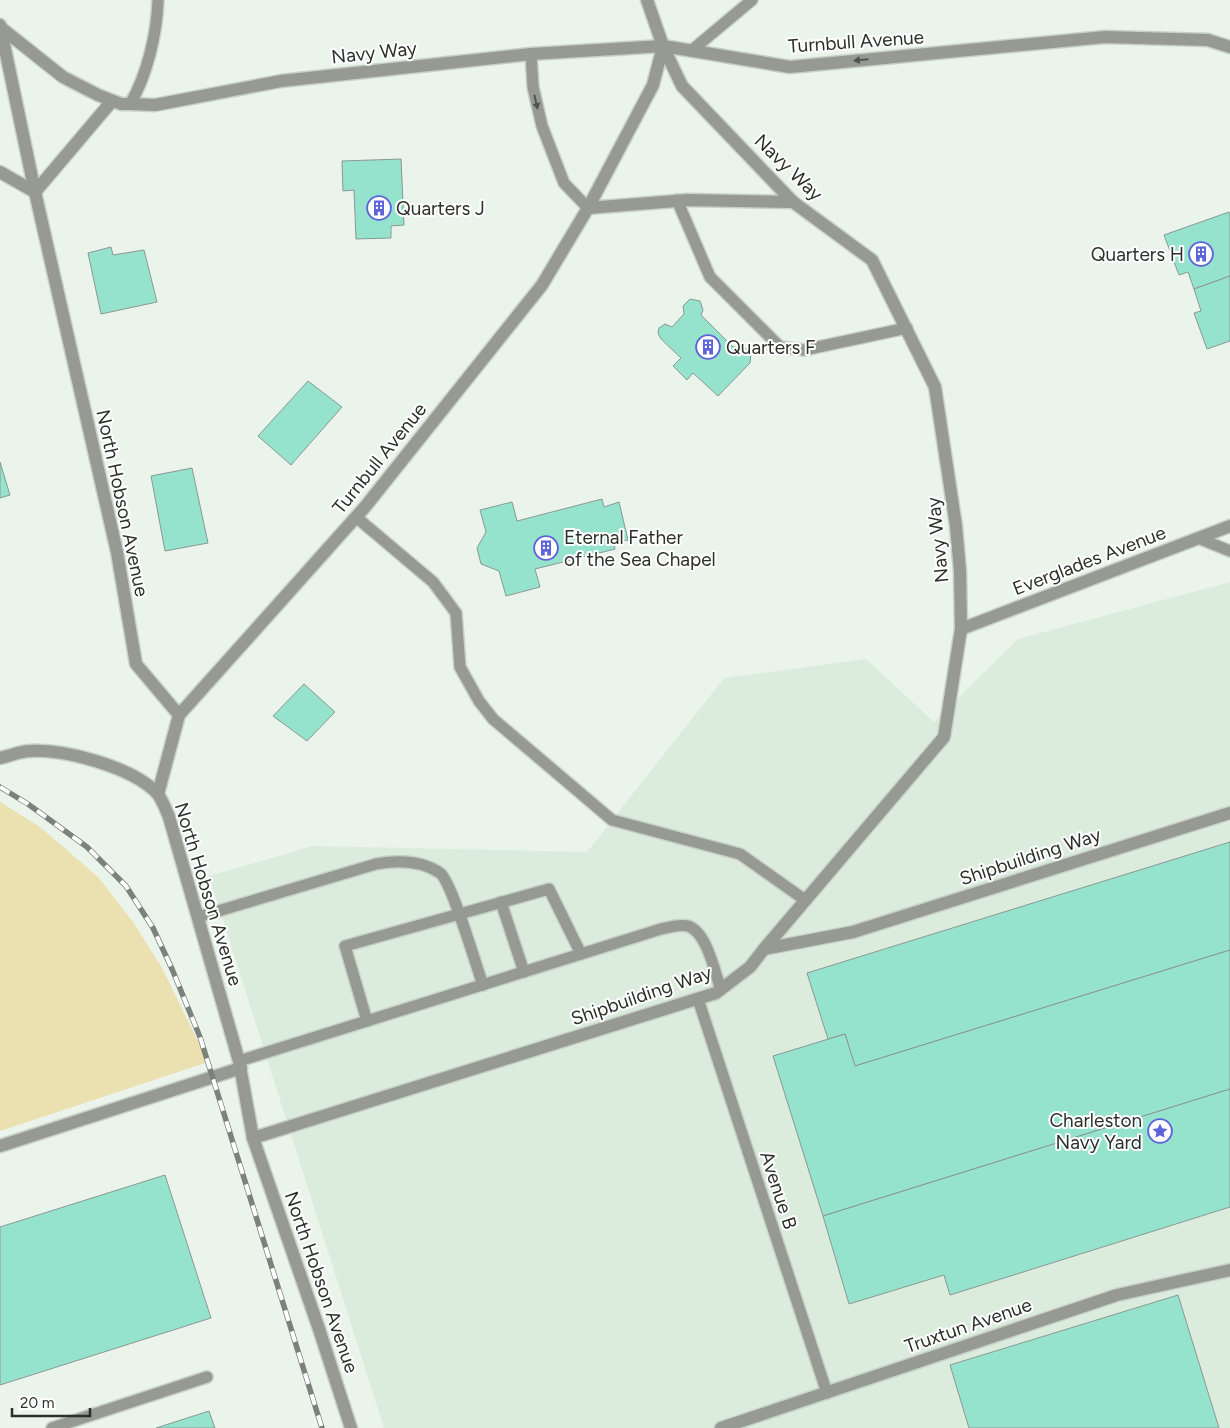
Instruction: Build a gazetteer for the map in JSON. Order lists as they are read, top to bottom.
{
  "streets": {
    "street": [
      "Turnbull Avenue",
      "Navy Way",
      "North Hobson Avenue",
      "Everglades Avenue",
      "Shipbuilding Way",
      "Truxtun Avenue"
    ],
    "lane": ["Avenue B"]
  },
  "crossings": [
    ["Turnbull Avenue", "Navy Way"],
    ["Turnbull Avenue", "North Hobson Avenue"],
    ["Navy Way", "North Hobson Avenue"],
    ["Navy Way", "Everglades Avenue"],
    ["Navy Way", "Shipbuilding Way"],
    ["North Hobson Avenue", "Shipbuilding Way"],
    ["Shipbuilding Way", "Avenue B"],
    ["Avenue B", "Truxtun Avenue"]
  ],
  "one_way": ["Turnbull Avenue"],
  "places": {
    "building": [
      "Quarters J",
      "Quarters H",
      "Quarters F",
      "Eternal Father of the Sea Chapel"
    ],
    "place": ["Charleston Navy Yard"]
  },
  "scale_bar": "20 m"
}
